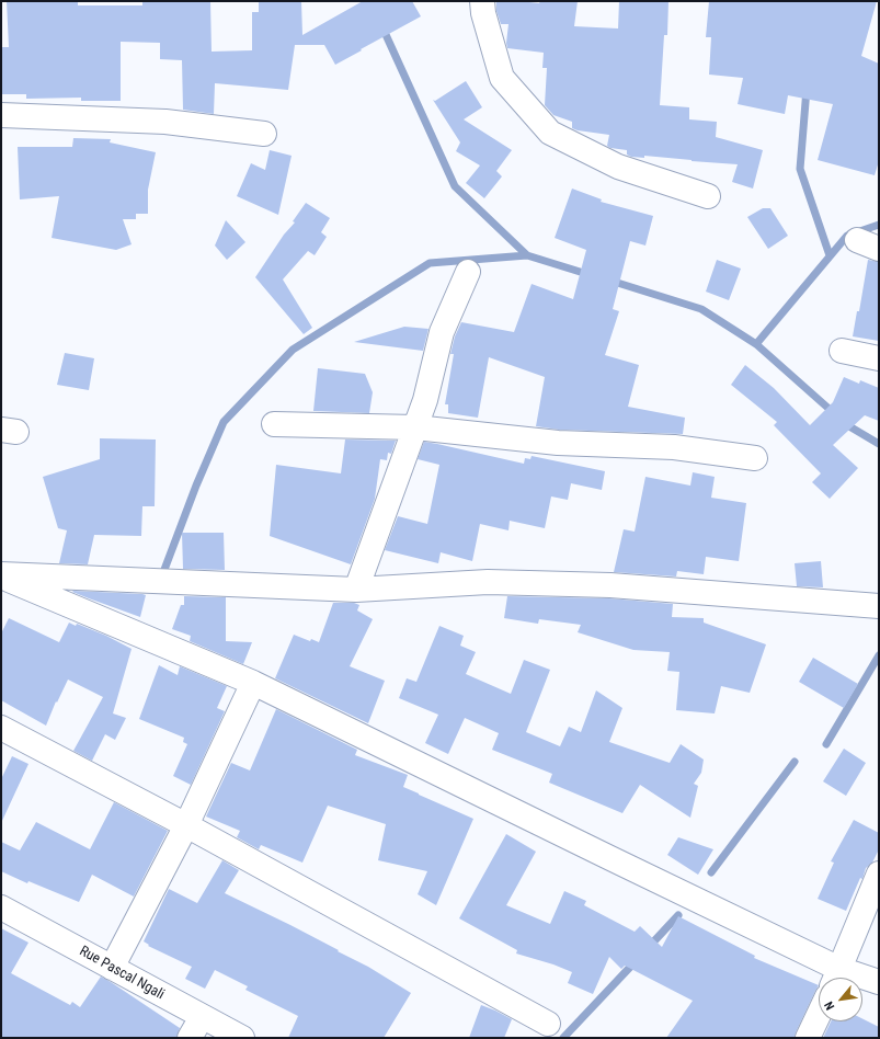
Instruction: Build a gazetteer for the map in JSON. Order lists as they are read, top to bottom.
{
  "streets": {
    "street": ["Rue Pascal Ngali"]
  },
  "north": "bottom left"
}
